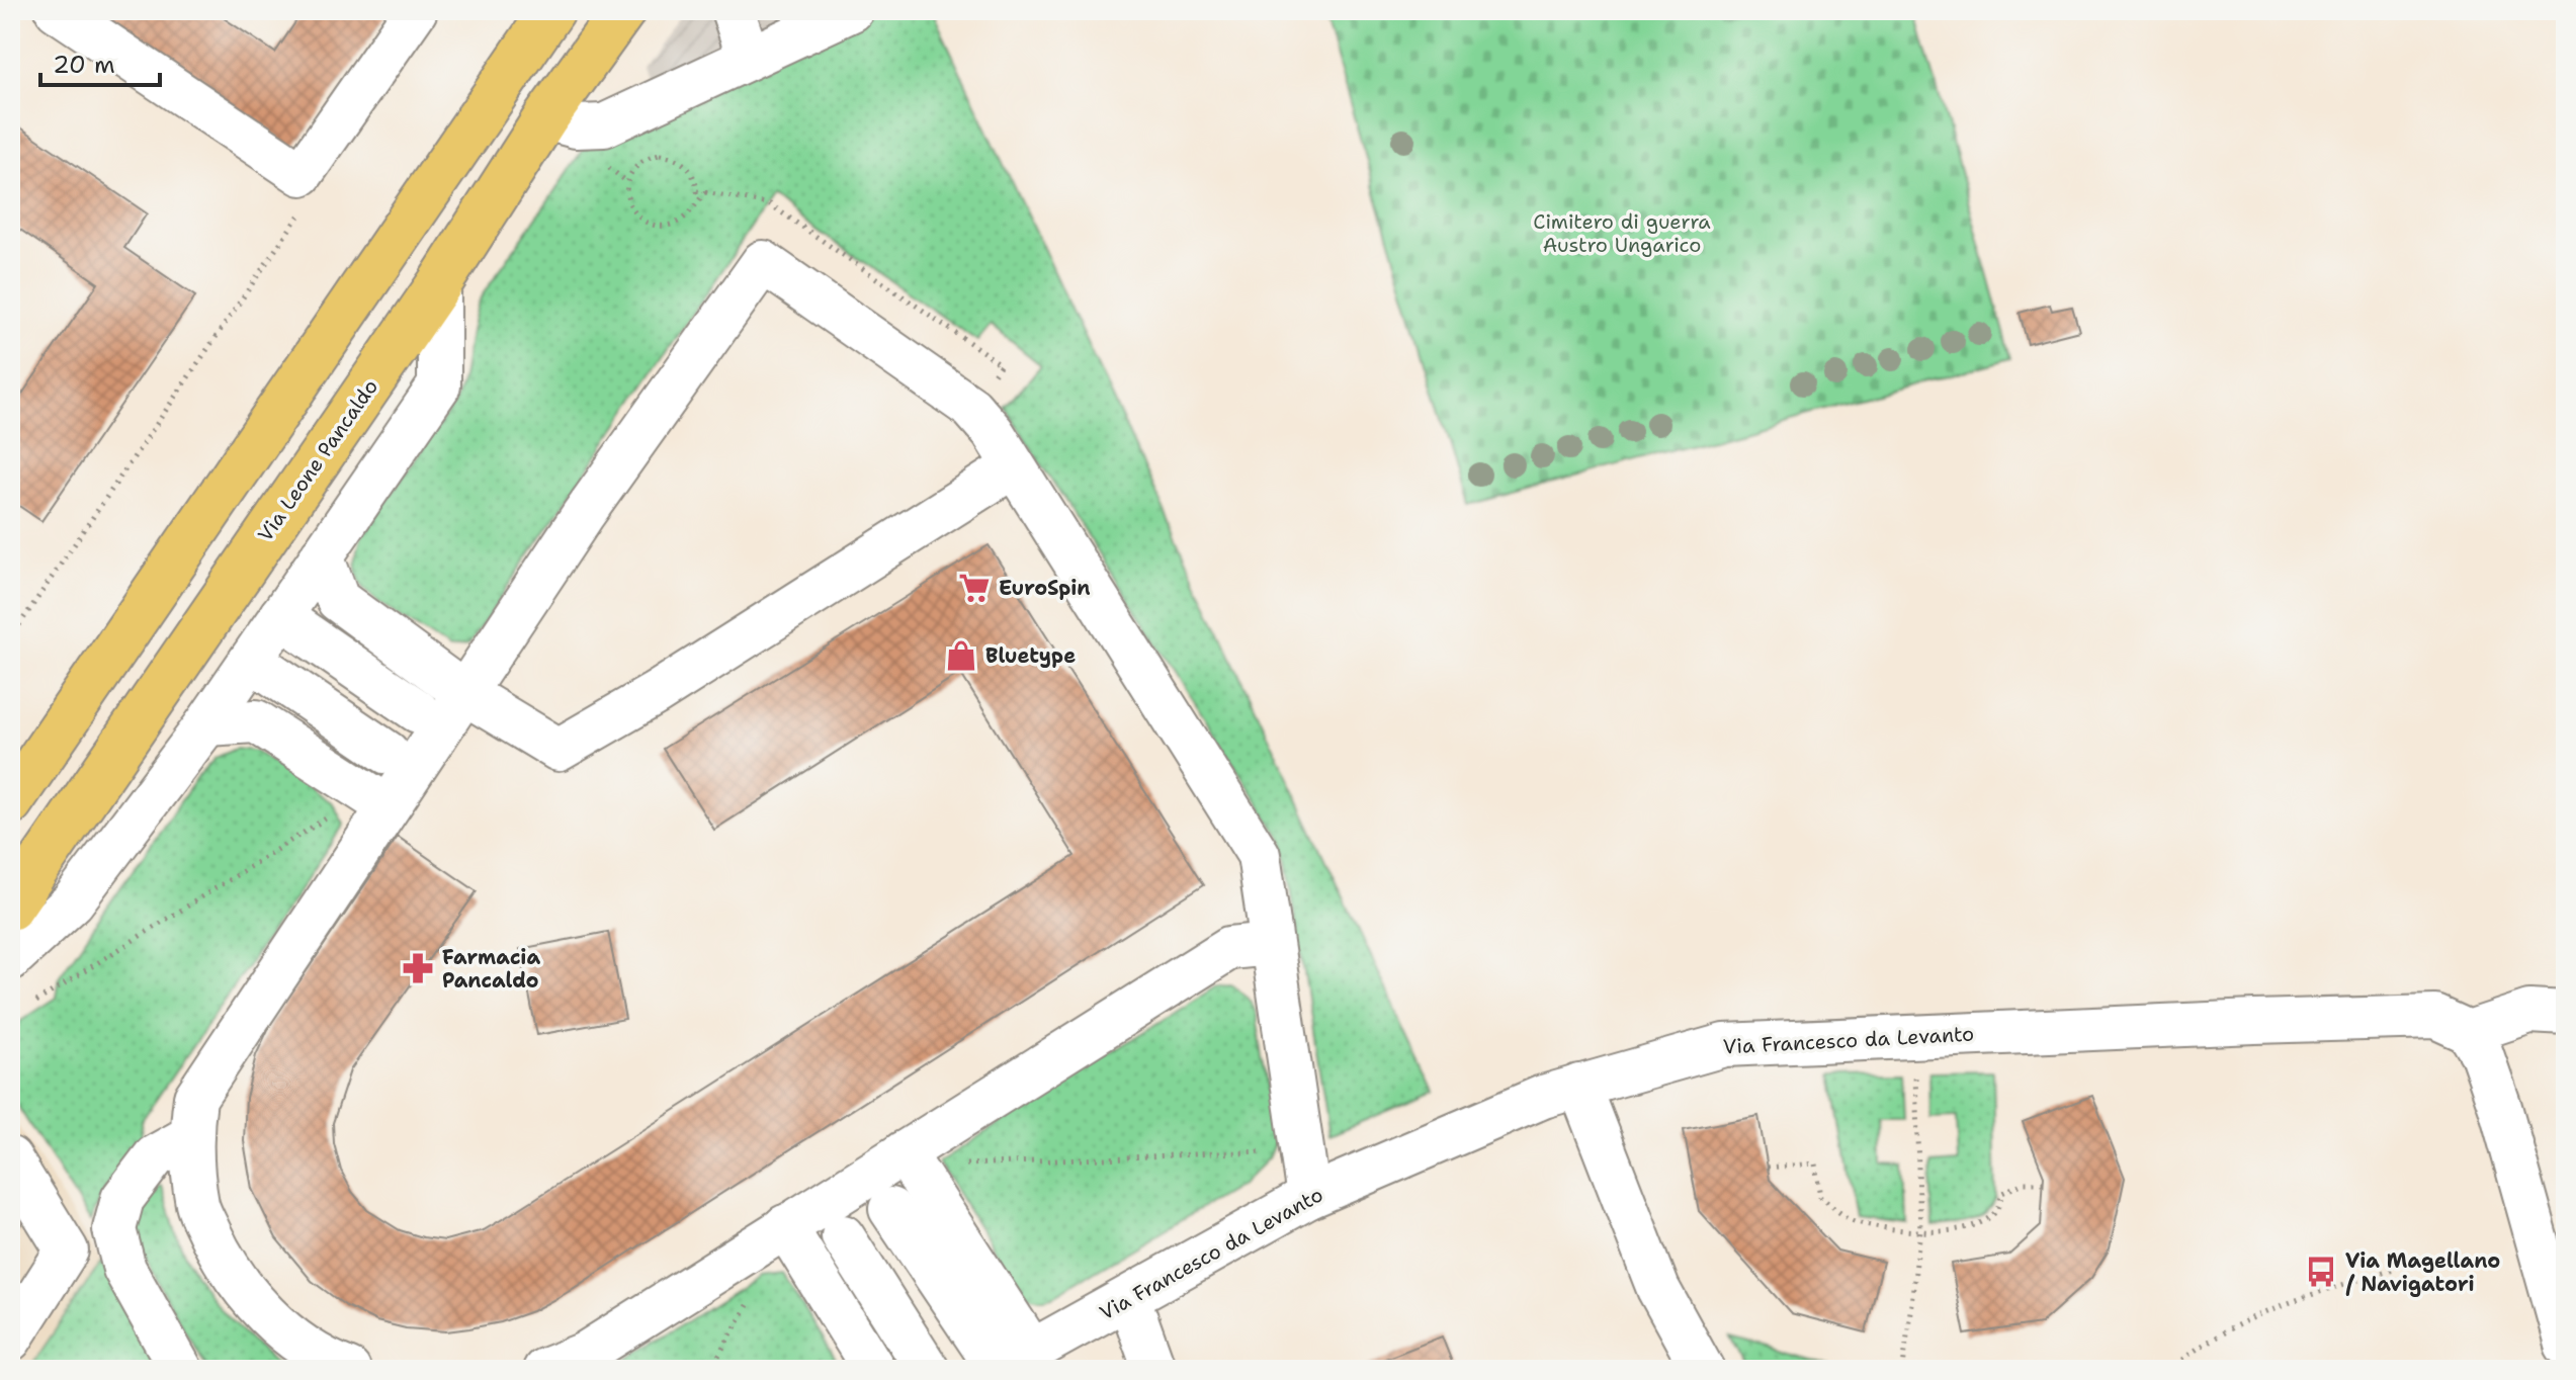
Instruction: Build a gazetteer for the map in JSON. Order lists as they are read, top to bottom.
{
  "streets": {
    "main road": ["Via Leone Pancaldo"],
    "street": ["Via Francesco da Levanto"]
  },
  "parks": ["Cimitero di guerra Austro Ungarico"],
  "places": {
    "supermarket": ["EuroSpin"],
    "shop": ["Bluetype"],
    "pharmacy": ["Farmacia Pancaldo"],
    "bus stop": ["Via Magellano / Navigatori"]
  },
  "scale_bar": "20 m"
}
